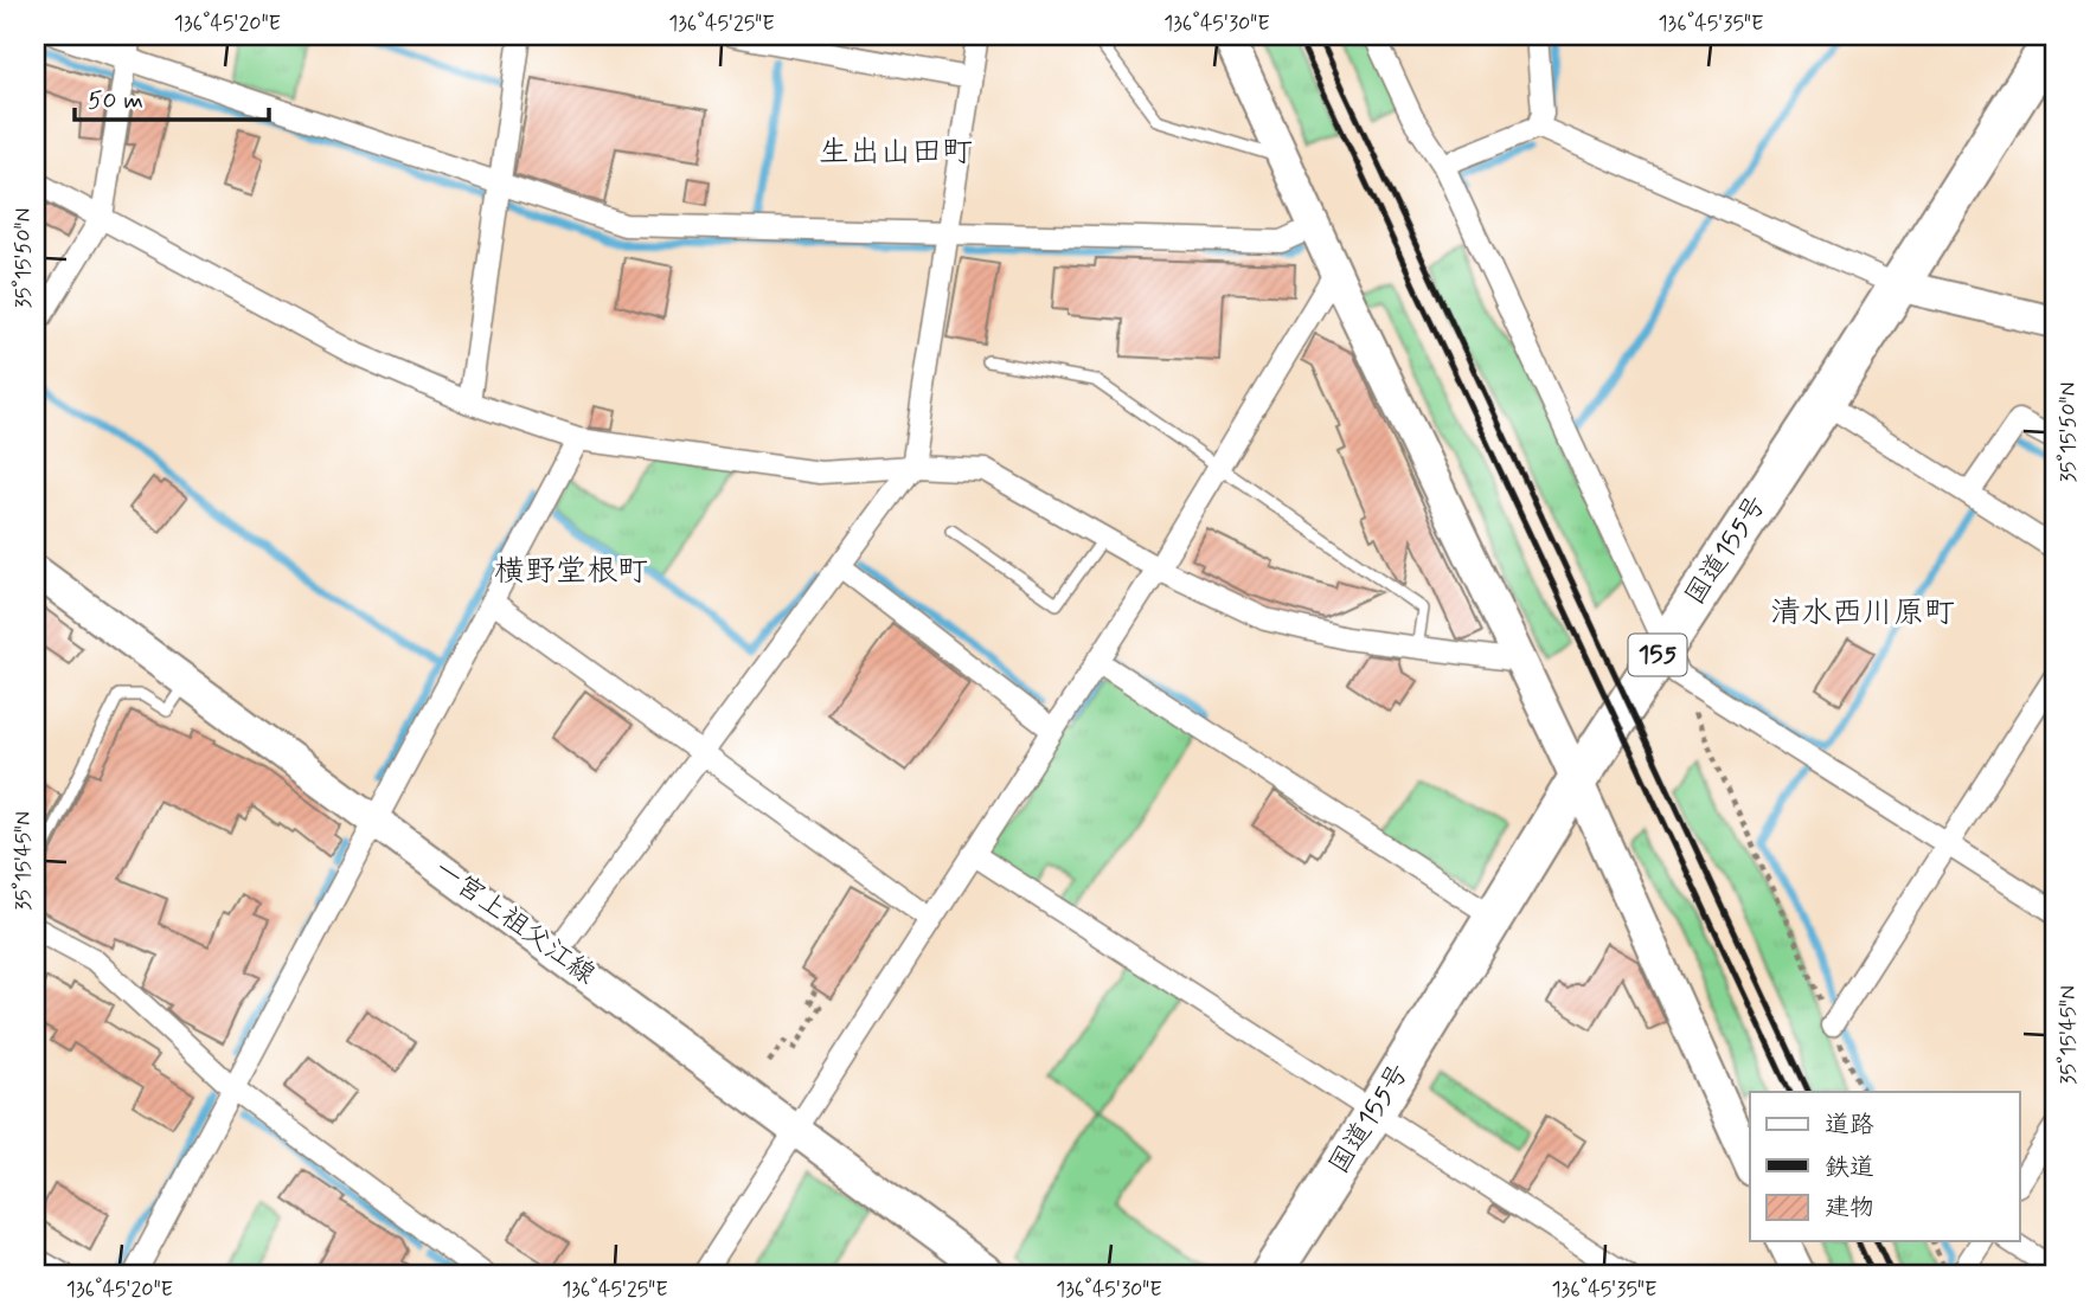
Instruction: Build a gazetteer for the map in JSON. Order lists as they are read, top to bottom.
{
  "streets": {
    "highway": ["国道155号", "155"],
    "street": ["一宮上祖父江線"]
  },
  "districts": ["生出山田町", "横野堂根町", "清水西川原町"],
  "legend": ["道路", "鉄道", "建物"],
  "scale_bar": "50 m",
  "coordinates": [
    "136°45'20\"E",
    "136°45'25\"E",
    "136°45'30\"E",
    "136°45'35\"E",
    "35°15'50\"N",
    "35°15'45\"N"
  ]
}
